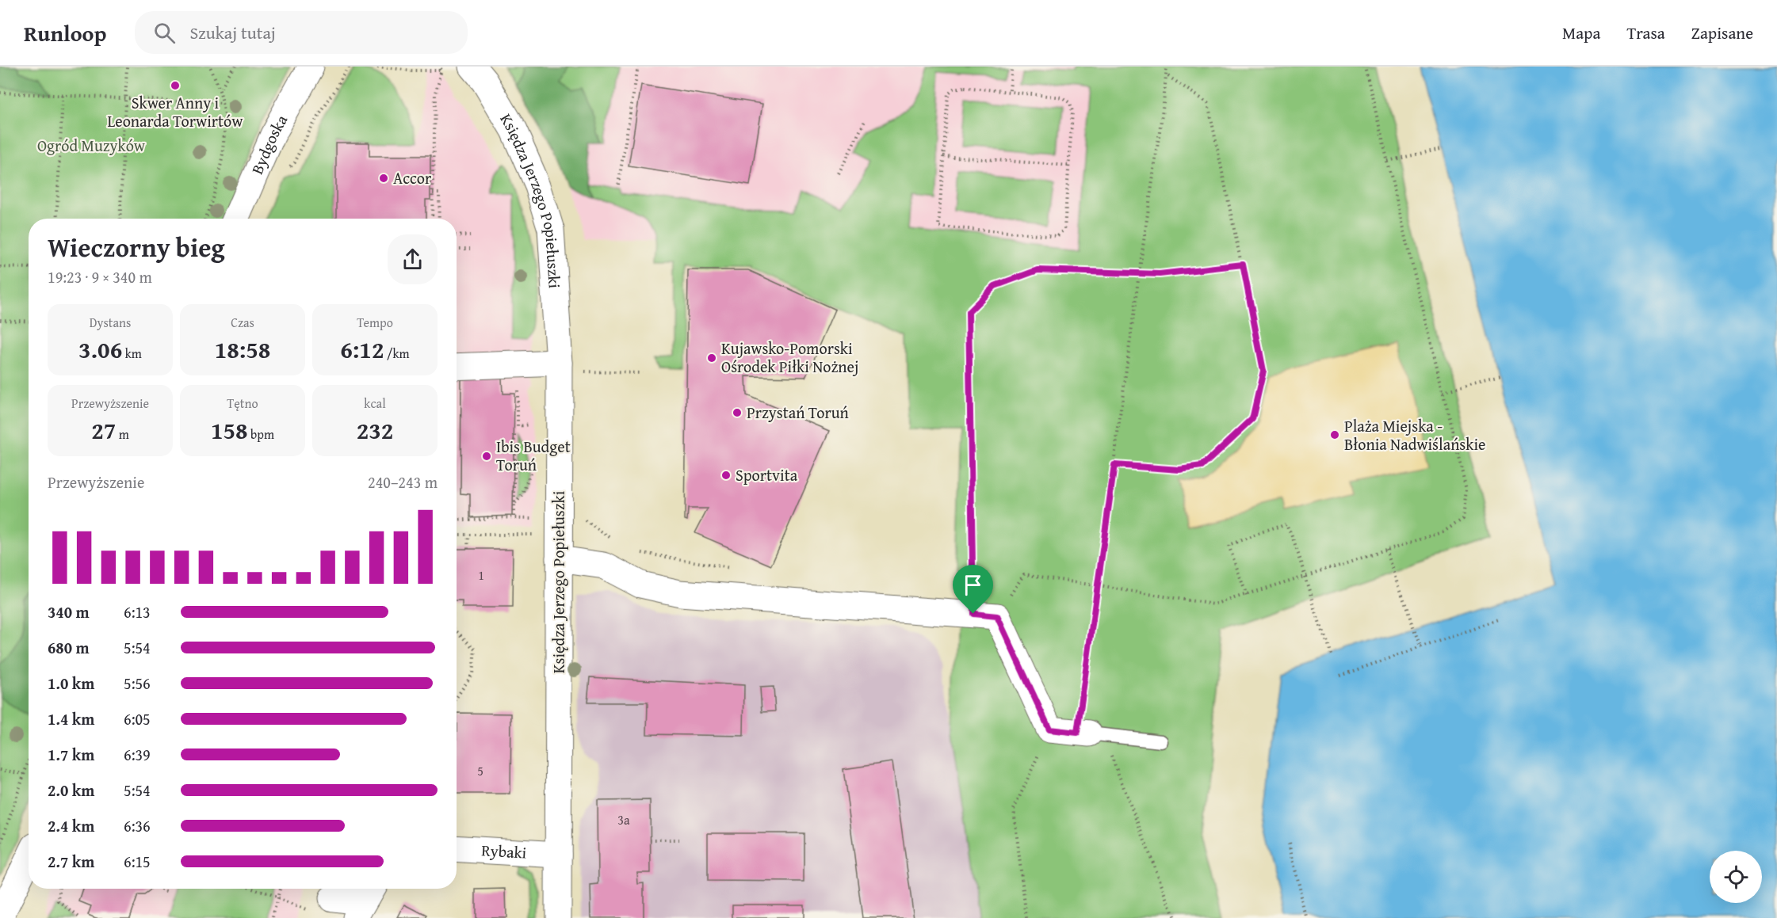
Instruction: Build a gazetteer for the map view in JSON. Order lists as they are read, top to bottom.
{
  "streets": {
    "street": ["Bydgoska", "Księdza Jerzego Popiełuszki", "Rybaki"]
  },
  "crossings": [
    ["Księdza Jerzego Popiełuszki", "Rybaki"]
  ],
  "parks": ["Ogród Muzyków"],
  "places": [
    "Skwer Anny i Leonarda Torwirtów",
    "Accor",
    "Kujawsko-Pomorski Ośrodek Piłki Nożnej",
    "Przystań Toruń",
    "Plaża Miejska - Błonia Nadwiślańskie",
    "Ibis Budget Toruń",
    "Sportvita"
  ],
  "house_numbers": ["1", "5", "3a"],
  "page": {
    "header": "Runloop",
    "search": "Szukaj tutaj",
    "nav": ["Mapa", "Trasa", "Zapisane"],
    "heading": ["Wieczorny bieg", "19:23 · 9 × 340 m"],
    "stats": [
      ["Dystans", "3.06 km"],
      ["Czas", "18:58"],
      ["Tempo", "6:12 /km"],
      ["Przewyższenie", "27 m"],
      ["Tętno", "158 bpm"],
      ["kcal", "232"]
    ],
    "chart": ["Przewyższenie", "240–243 m"],
    "list": [
      {
        "name": "340 m",
        "note": "6:13"
      },
      {
        "name": "680 m",
        "note": "5:54"
      },
      {
        "name": "1.0 km",
        "note": "5:56"
      },
      {
        "name": "1.4 km",
        "note": "6:05"
      },
      {
        "name": "1.7 km",
        "note": "6:39"
      },
      {
        "name": "2.0 km",
        "note": "5:54"
      },
      {
        "name": "2.4 km",
        "note": "6:36"
      },
      {
        "name": "2.7 km",
        "note": "6:15"
      }
    ]
  }
}
